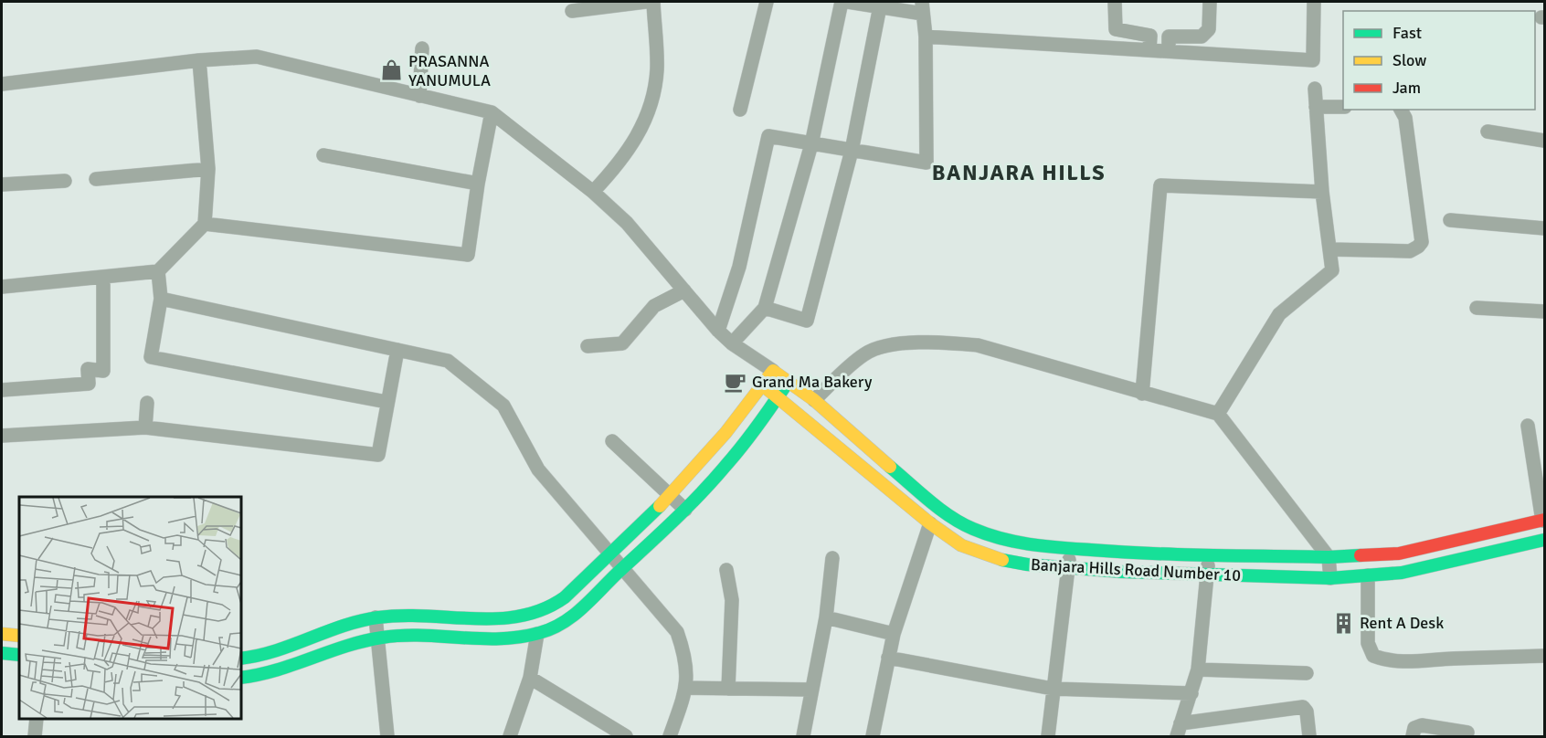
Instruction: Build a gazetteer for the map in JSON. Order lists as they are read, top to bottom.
{
  "streets": {
    "main road": ["Banjara Hills Road Number 10"]
  },
  "districts": ["BANJARA HILLS"],
  "places": {
    "shop": ["PRASANNA YANUMULA"],
    "cafe": ["Grand Ma Bakery"],
    "building": ["Rent A Desk"]
  },
  "legend": ["Fast", "Slow", "Jam"]
}
